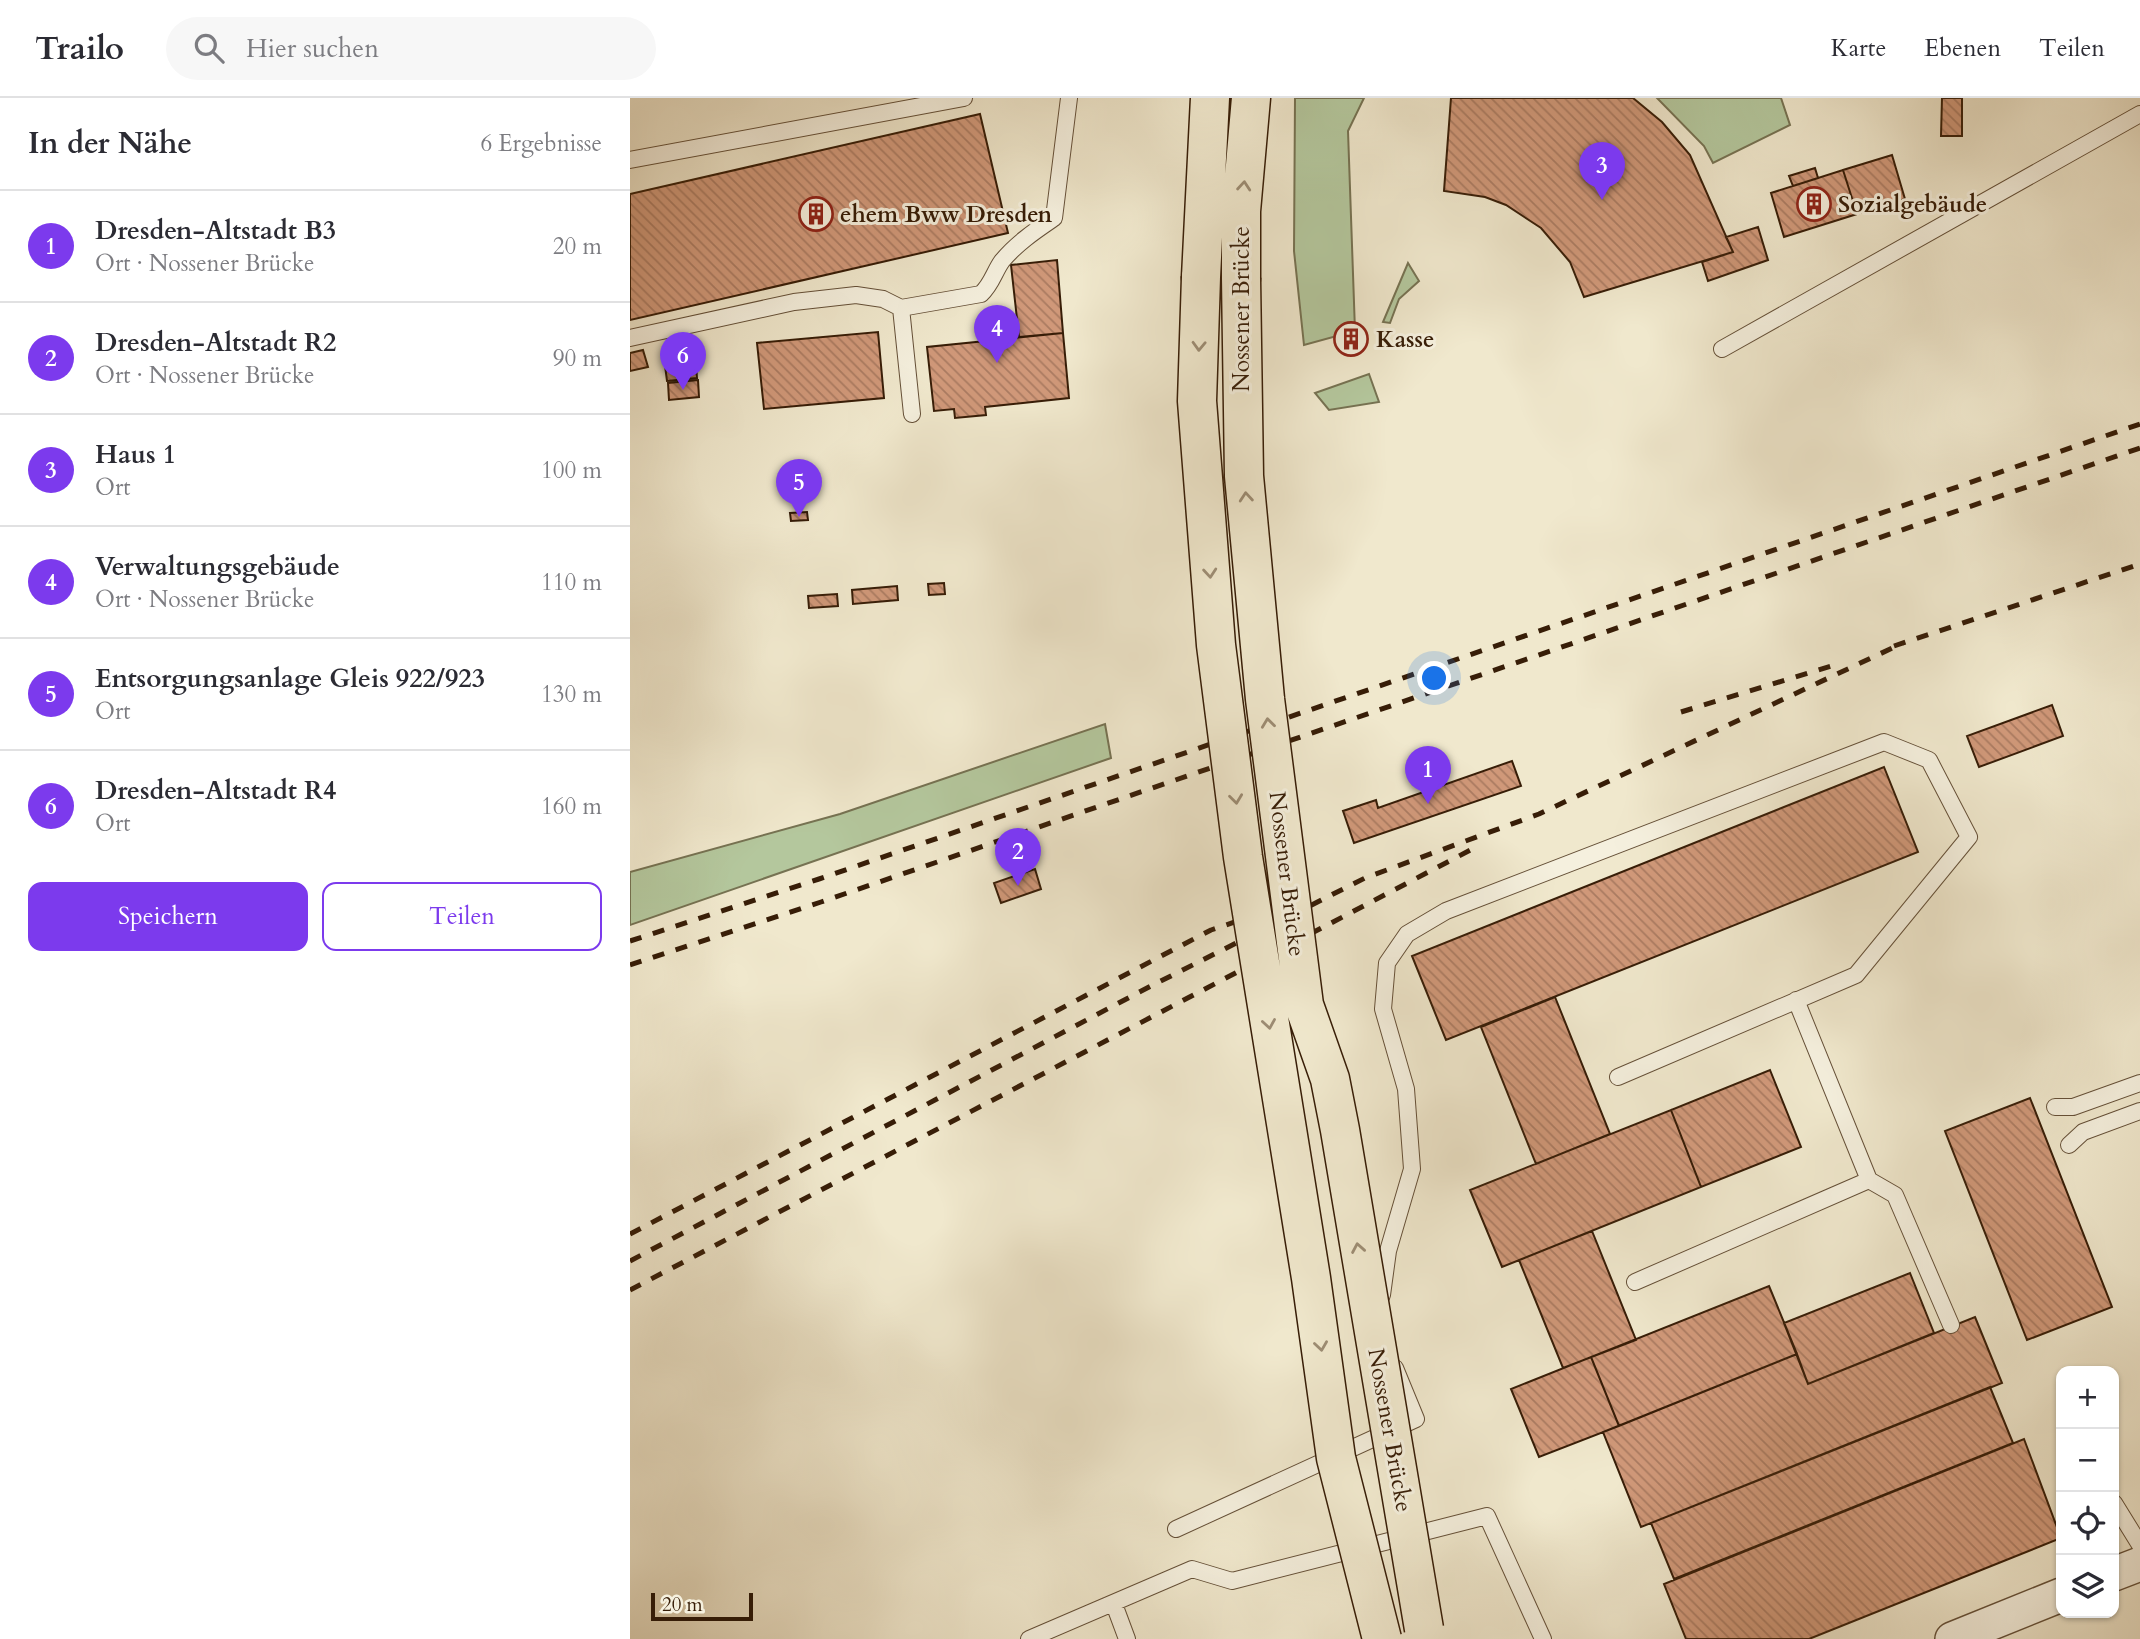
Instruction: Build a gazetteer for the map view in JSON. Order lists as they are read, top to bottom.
{
  "streets": {
    "main road": ["Nossener Brücke"]
  },
  "places": {
    "building": ["Sozialgebäude", "ehem Bww Dresden", "Kasse"]
  },
  "scale_bar": "20 m",
  "page": {
    "header": "Trailo",
    "search": "Hier suchen",
    "nav": ["Karte", "Ebenen", "Teilen"],
    "heading": ["In der Nähe", "6 Ergebnisse"],
    "pins": [
      "3",
      "4",
      "6",
      "5",
      "1",
      "2"
    ],
    "list": [
      {
        "mark": "1",
        "name": "Dresden-Altstadt B3",
        "note": "Ort · Nossener Brücke",
        "value": "20 m"
      },
      {
        "mark": "2",
        "name": "Dresden-Altstadt R2",
        "note": "Ort · Nossener Brücke",
        "value": "90 m"
      },
      {
        "mark": "3",
        "name": "Haus 1",
        "note": "Ort",
        "value": "100 m"
      },
      {
        "mark": "4",
        "name": "Verwaltungsgebäude",
        "note": "Ort · Nossener Brücke",
        "value": "110 m"
      },
      {
        "mark": "5",
        "name": "Entsorgungsanlage Gleis 922/923",
        "note": "Ort",
        "value": "130 m"
      },
      {
        "mark": "6",
        "name": "Dresden-Altstadt R4",
        "note": "Ort",
        "value": "160 m"
      }
    ],
    "buttons": ["Speichern", "Teilen"],
    "map_buttons": ["+", "−"],
    "scale": "20 m"
  }
}
